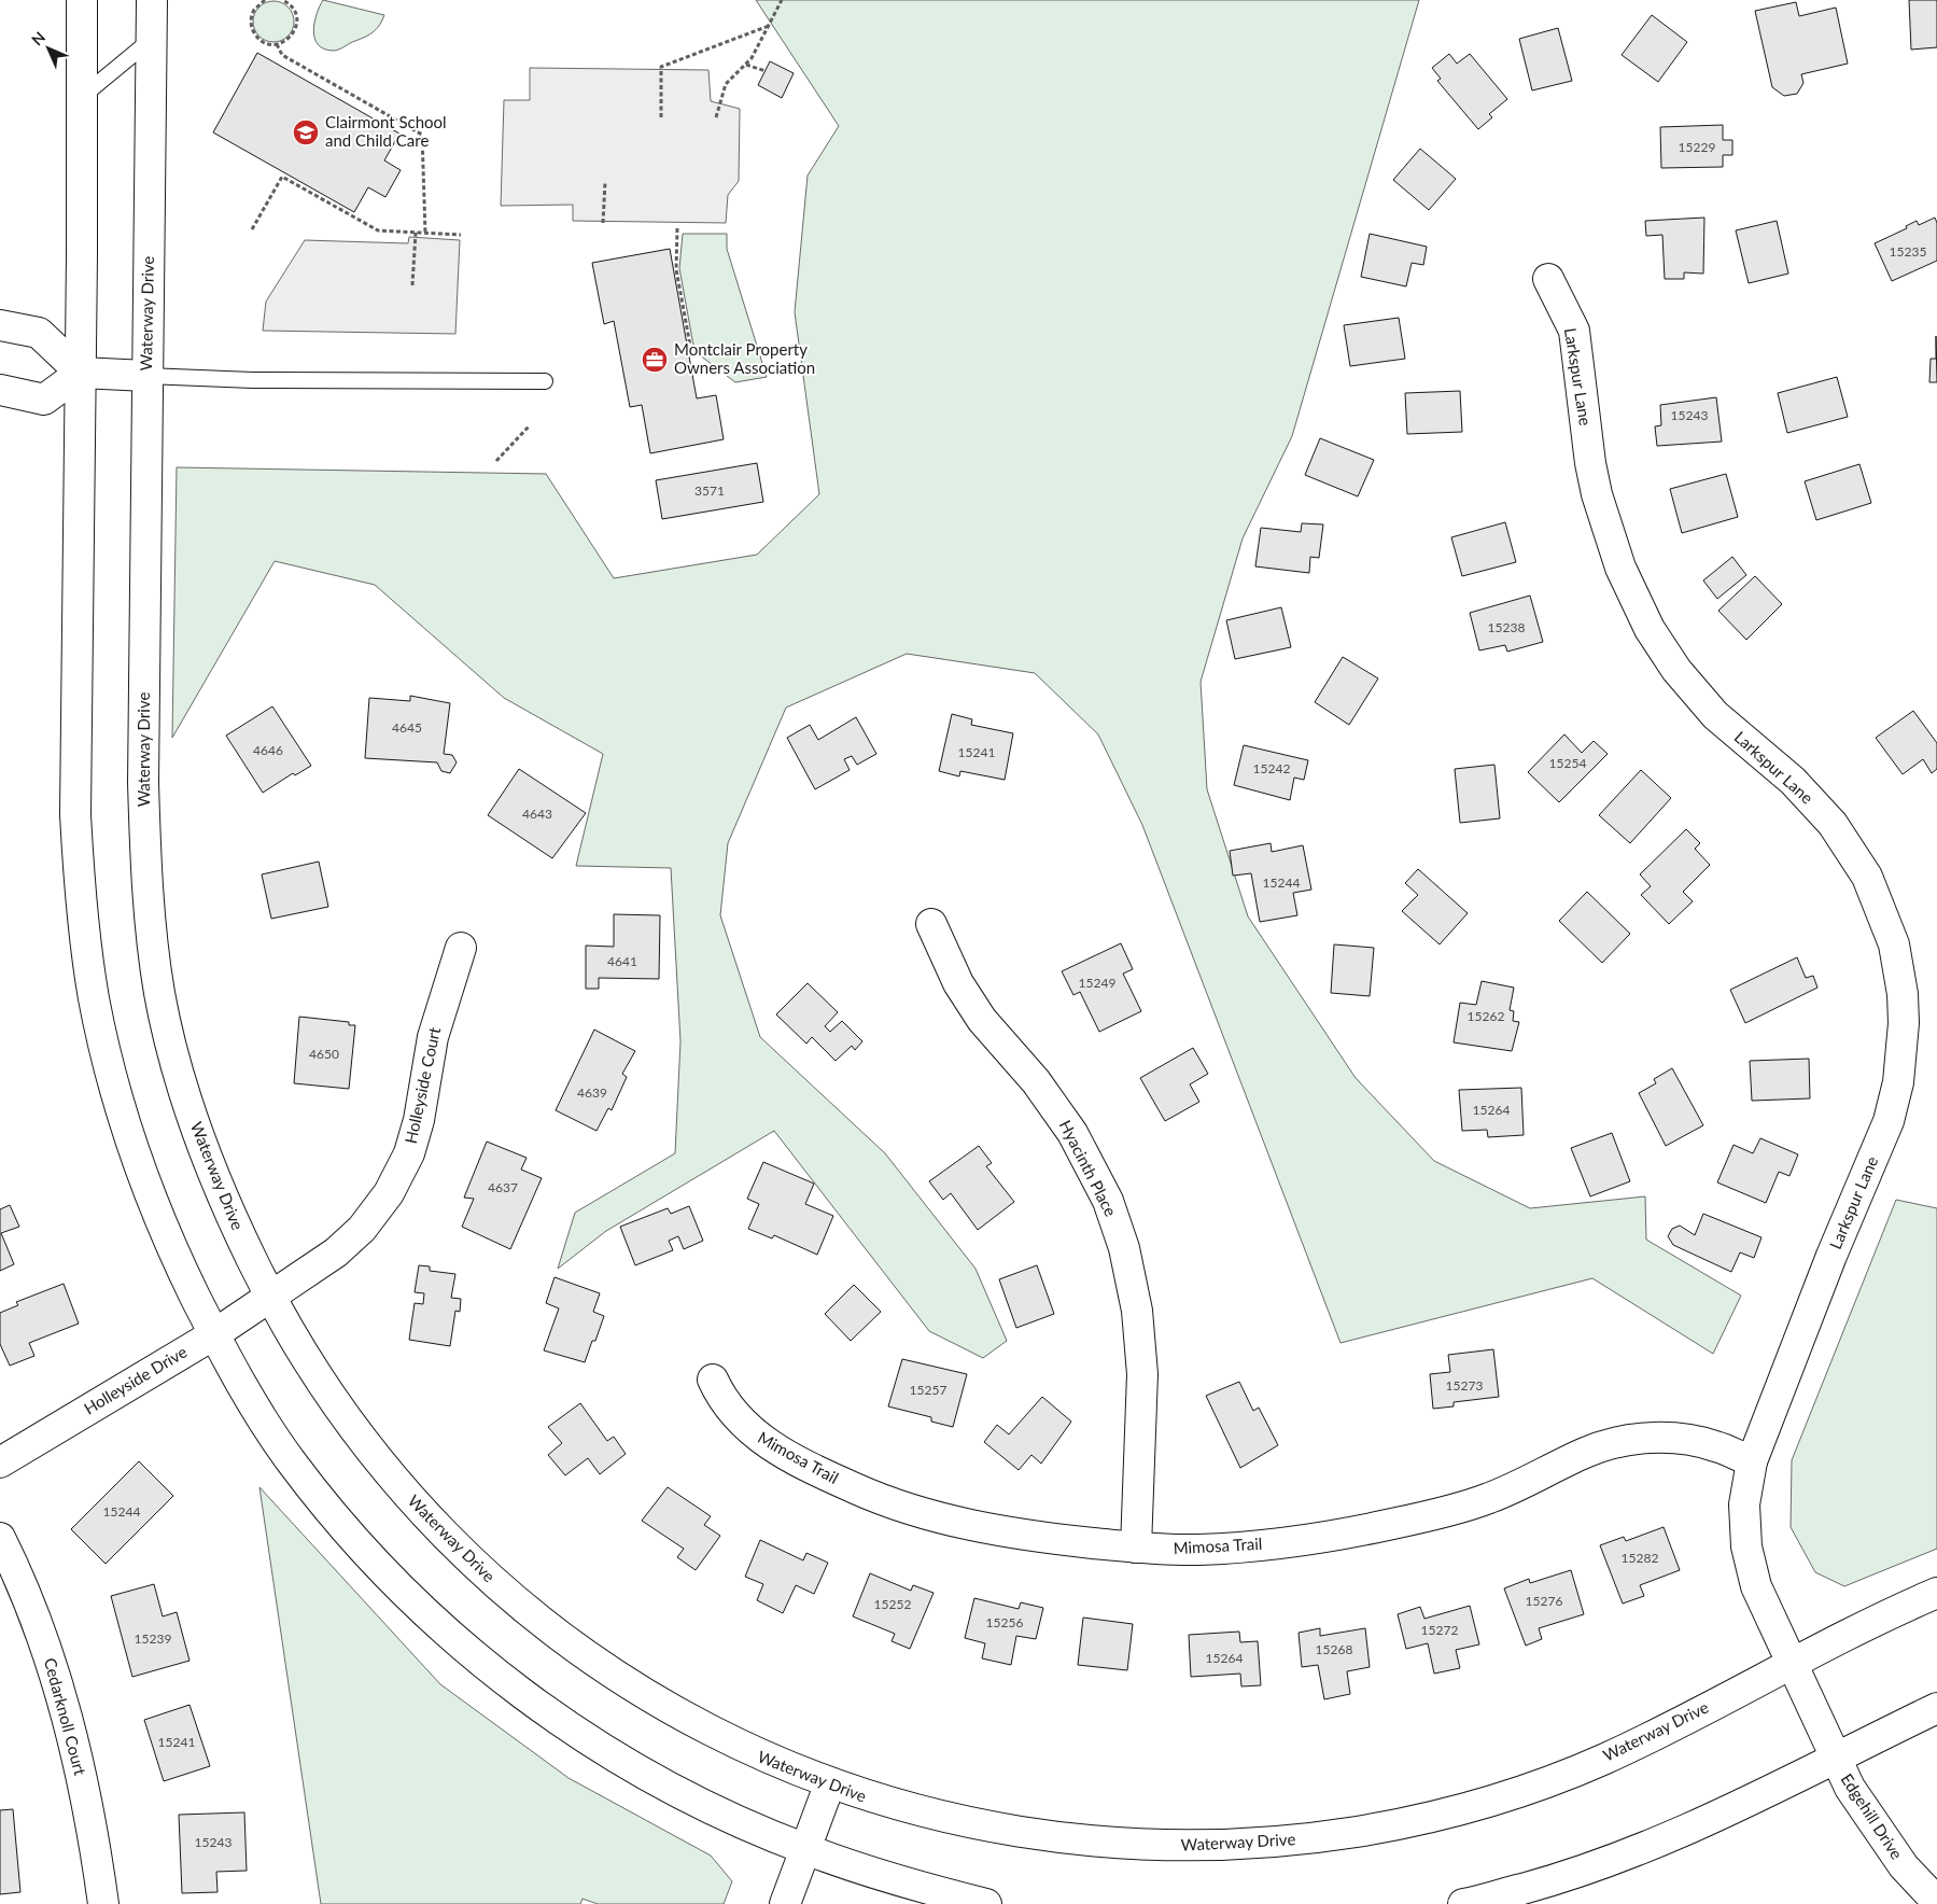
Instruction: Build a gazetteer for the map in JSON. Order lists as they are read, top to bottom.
{
  "streets": {
    "main road": [
      "Waterway Drive",
      "Larkspur Lane",
      "Holleyside Court",
      "Hyacinth Place",
      "Holleyside Drive",
      "Mimosa Trail",
      "Cedarknoll Court",
      "Edgehill Drive"
    ]
  },
  "crossings": [
    ["Waterway Drive", "Larkspur Lane"],
    ["Waterway Drive", "Holleyside Court"],
    ["Waterway Drive", "Holleyside Drive"],
    ["Waterway Drive", "Edgehill Drive"],
    ["Larkspur Lane", "Mimosa Trail"],
    ["Larkspur Lane", "Edgehill Drive"],
    ["Holleyside Court", "Holleyside Drive"],
    ["Hyacinth Place", "Mimosa Trail"]
  ],
  "places": {
    "school or university": ["Clairmont School and Child Care"],
    "office": ["Montclair Property Owners Association"]
  },
  "house_numbers": [
    "15229",
    "15235",
    "15243",
    "3571",
    "15238",
    "4645",
    "4646",
    "15241",
    "15254",
    "15242",
    "4643",
    "15244",
    "4641",
    "15249",
    "15262",
    "4650",
    "4639",
    "15264",
    "4637",
    "15273",
    "15257",
    "15244",
    "15282",
    "15276",
    "15252",
    "15256",
    "15272",
    "15239",
    "15268",
    "15264",
    "15241",
    "15243"
  ],
  "north": "top left"
}
